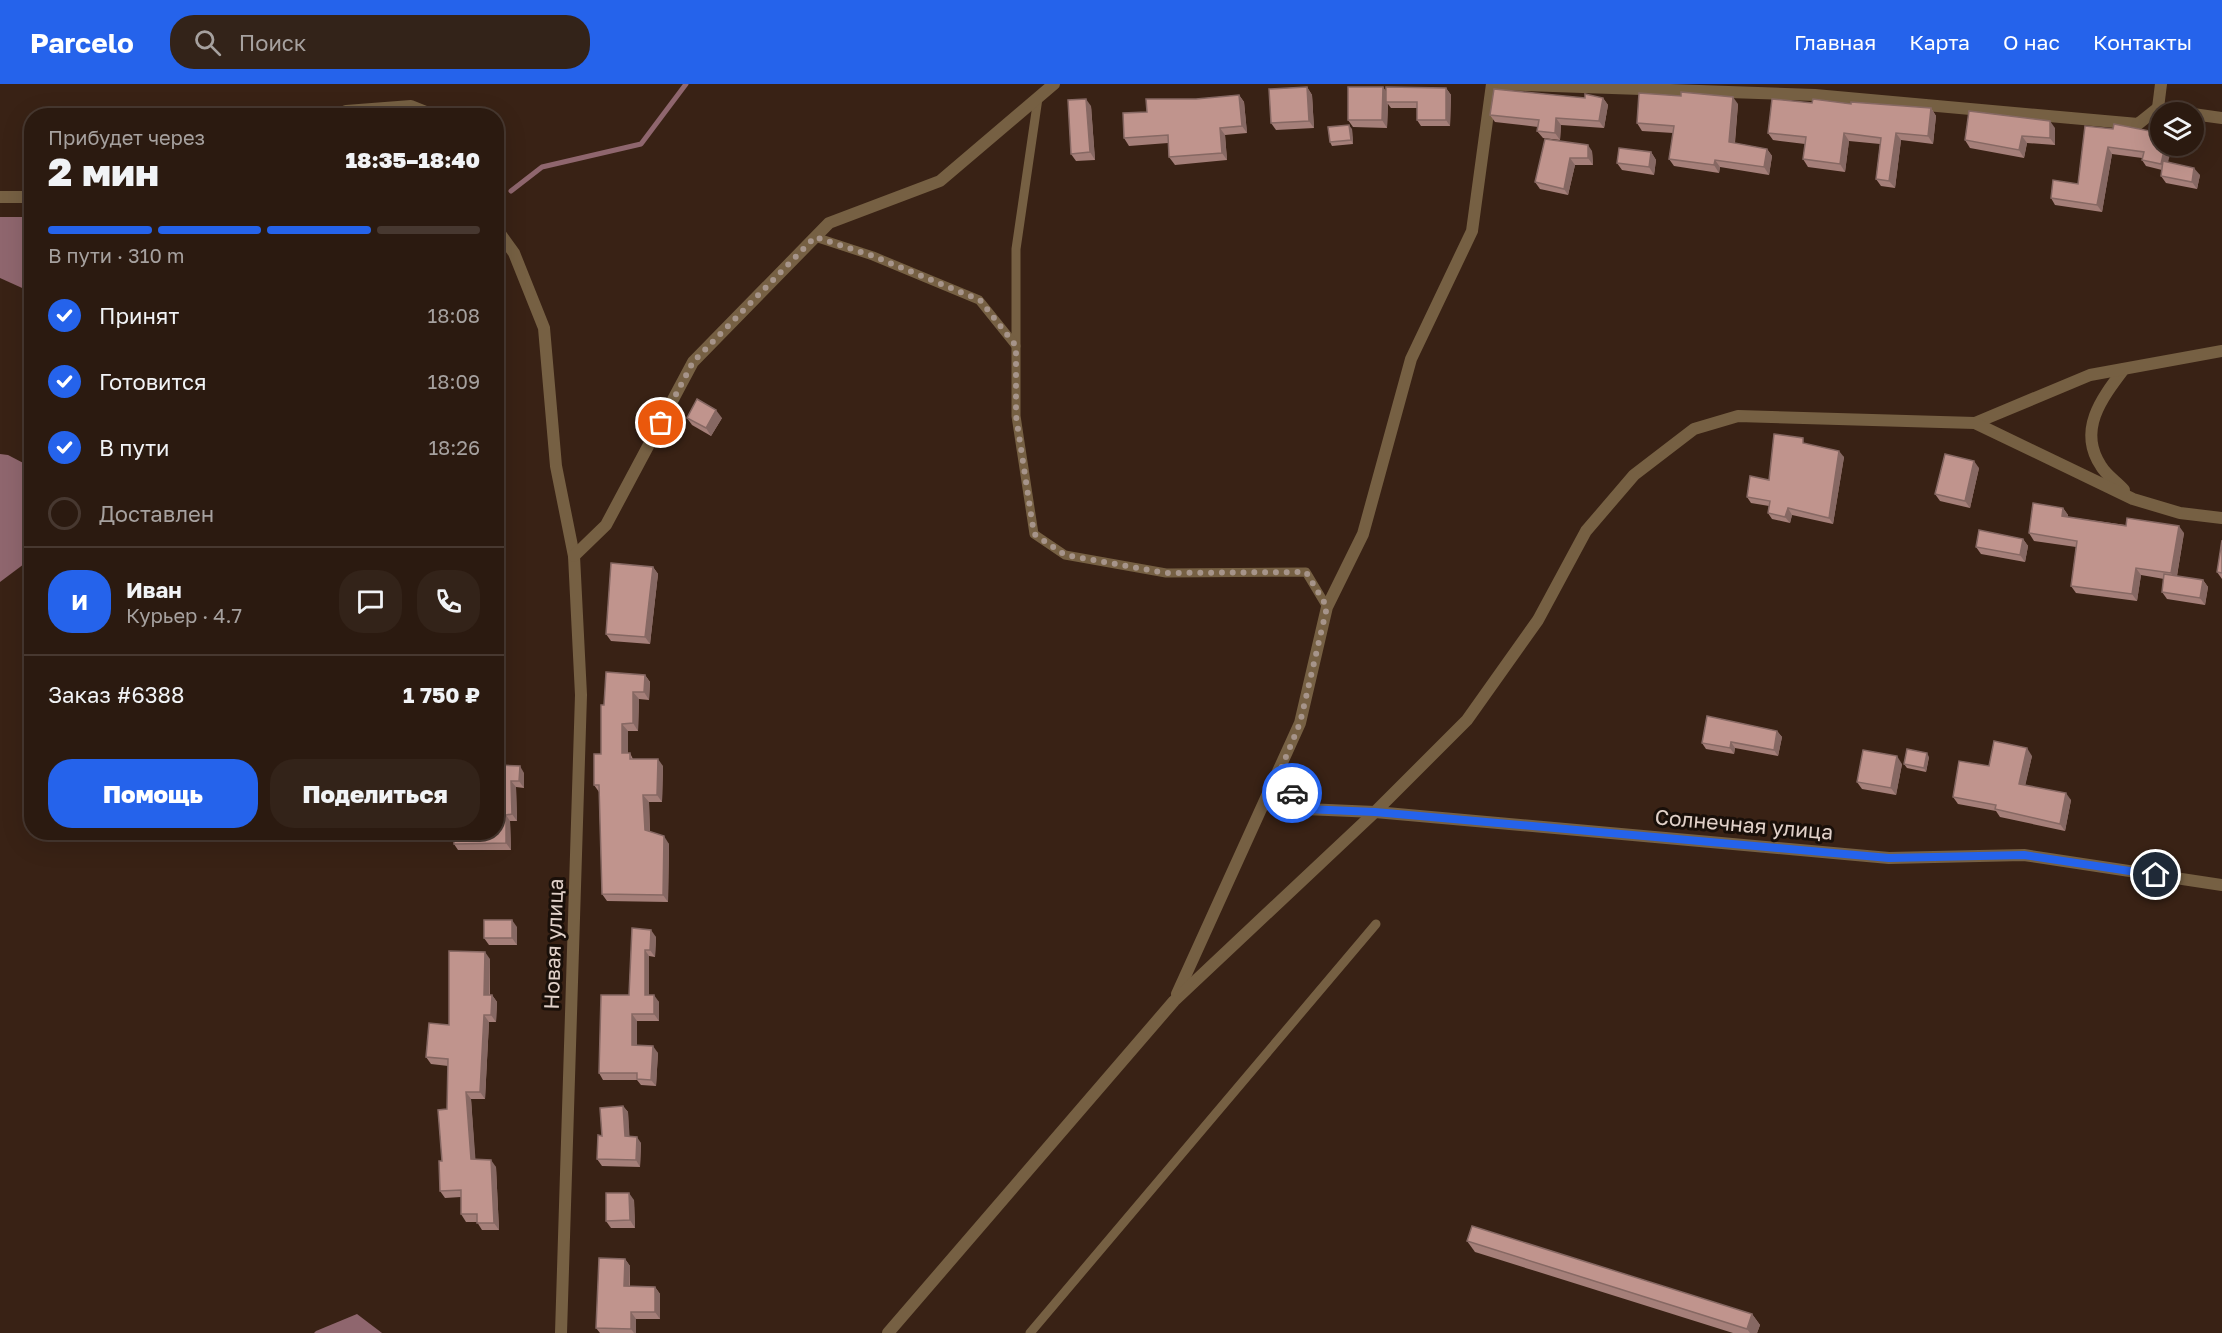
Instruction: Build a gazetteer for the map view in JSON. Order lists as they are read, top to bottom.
{
  "streets": {
    "street": ["Солнечная улица", "Новая улица"]
  },
  "page": {
    "header": "Parcelo",
    "search": "Поиск",
    "nav": [
      "Главная",
      "Карта",
      "О нас",
      "Контакты"
    ],
    "heading": ["2 мин", "Прибудет через", "18:35–18:40"],
    "panel": [
      "Иван",
      "Курьер · 4.7",
      "Заказ #6388",
      "1 750 ₽"
    ],
    "bar": "В пути · 310 m",
    "list": [
      ["Принят", "18:08"],
      ["Готовится", "18:09"],
      ["В пути", "18:26"],
      "Доставлен"
    ],
    "round": "И",
    "buttons": ["Помощь", "Поделиться"]
  }
}
